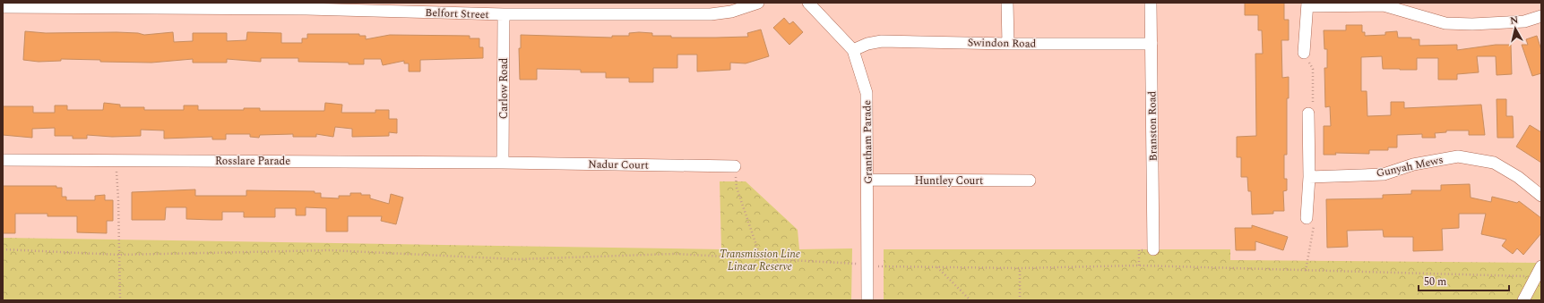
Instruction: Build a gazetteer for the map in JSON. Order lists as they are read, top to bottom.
{
  "streets": {
    "street": [
      "Belfort Street",
      "Swindon Road",
      "Carlow Road",
      "Branston Road",
      "Grantham Parade",
      "Rosslare Parade",
      "Nadur Court",
      "Gunyah Mews",
      "Huntley Court"
    ]
  },
  "crossings": [
    ["Belfort Street", "Carlow Road"],
    ["Swindon Road", "Branston Road"],
    ["Swindon Road", "Grantham Parade"],
    ["Carlow Road", "Rosslare Parade"],
    ["Carlow Road", "Nadur Court"],
    ["Grantham Parade", "Huntley Court"],
    ["Rosslare Parade", "Nadur Court"]
  ],
  "parks": ["Transmission Line Linear Reserve"],
  "scale_bar": "50 m",
  "north": "top"
}
